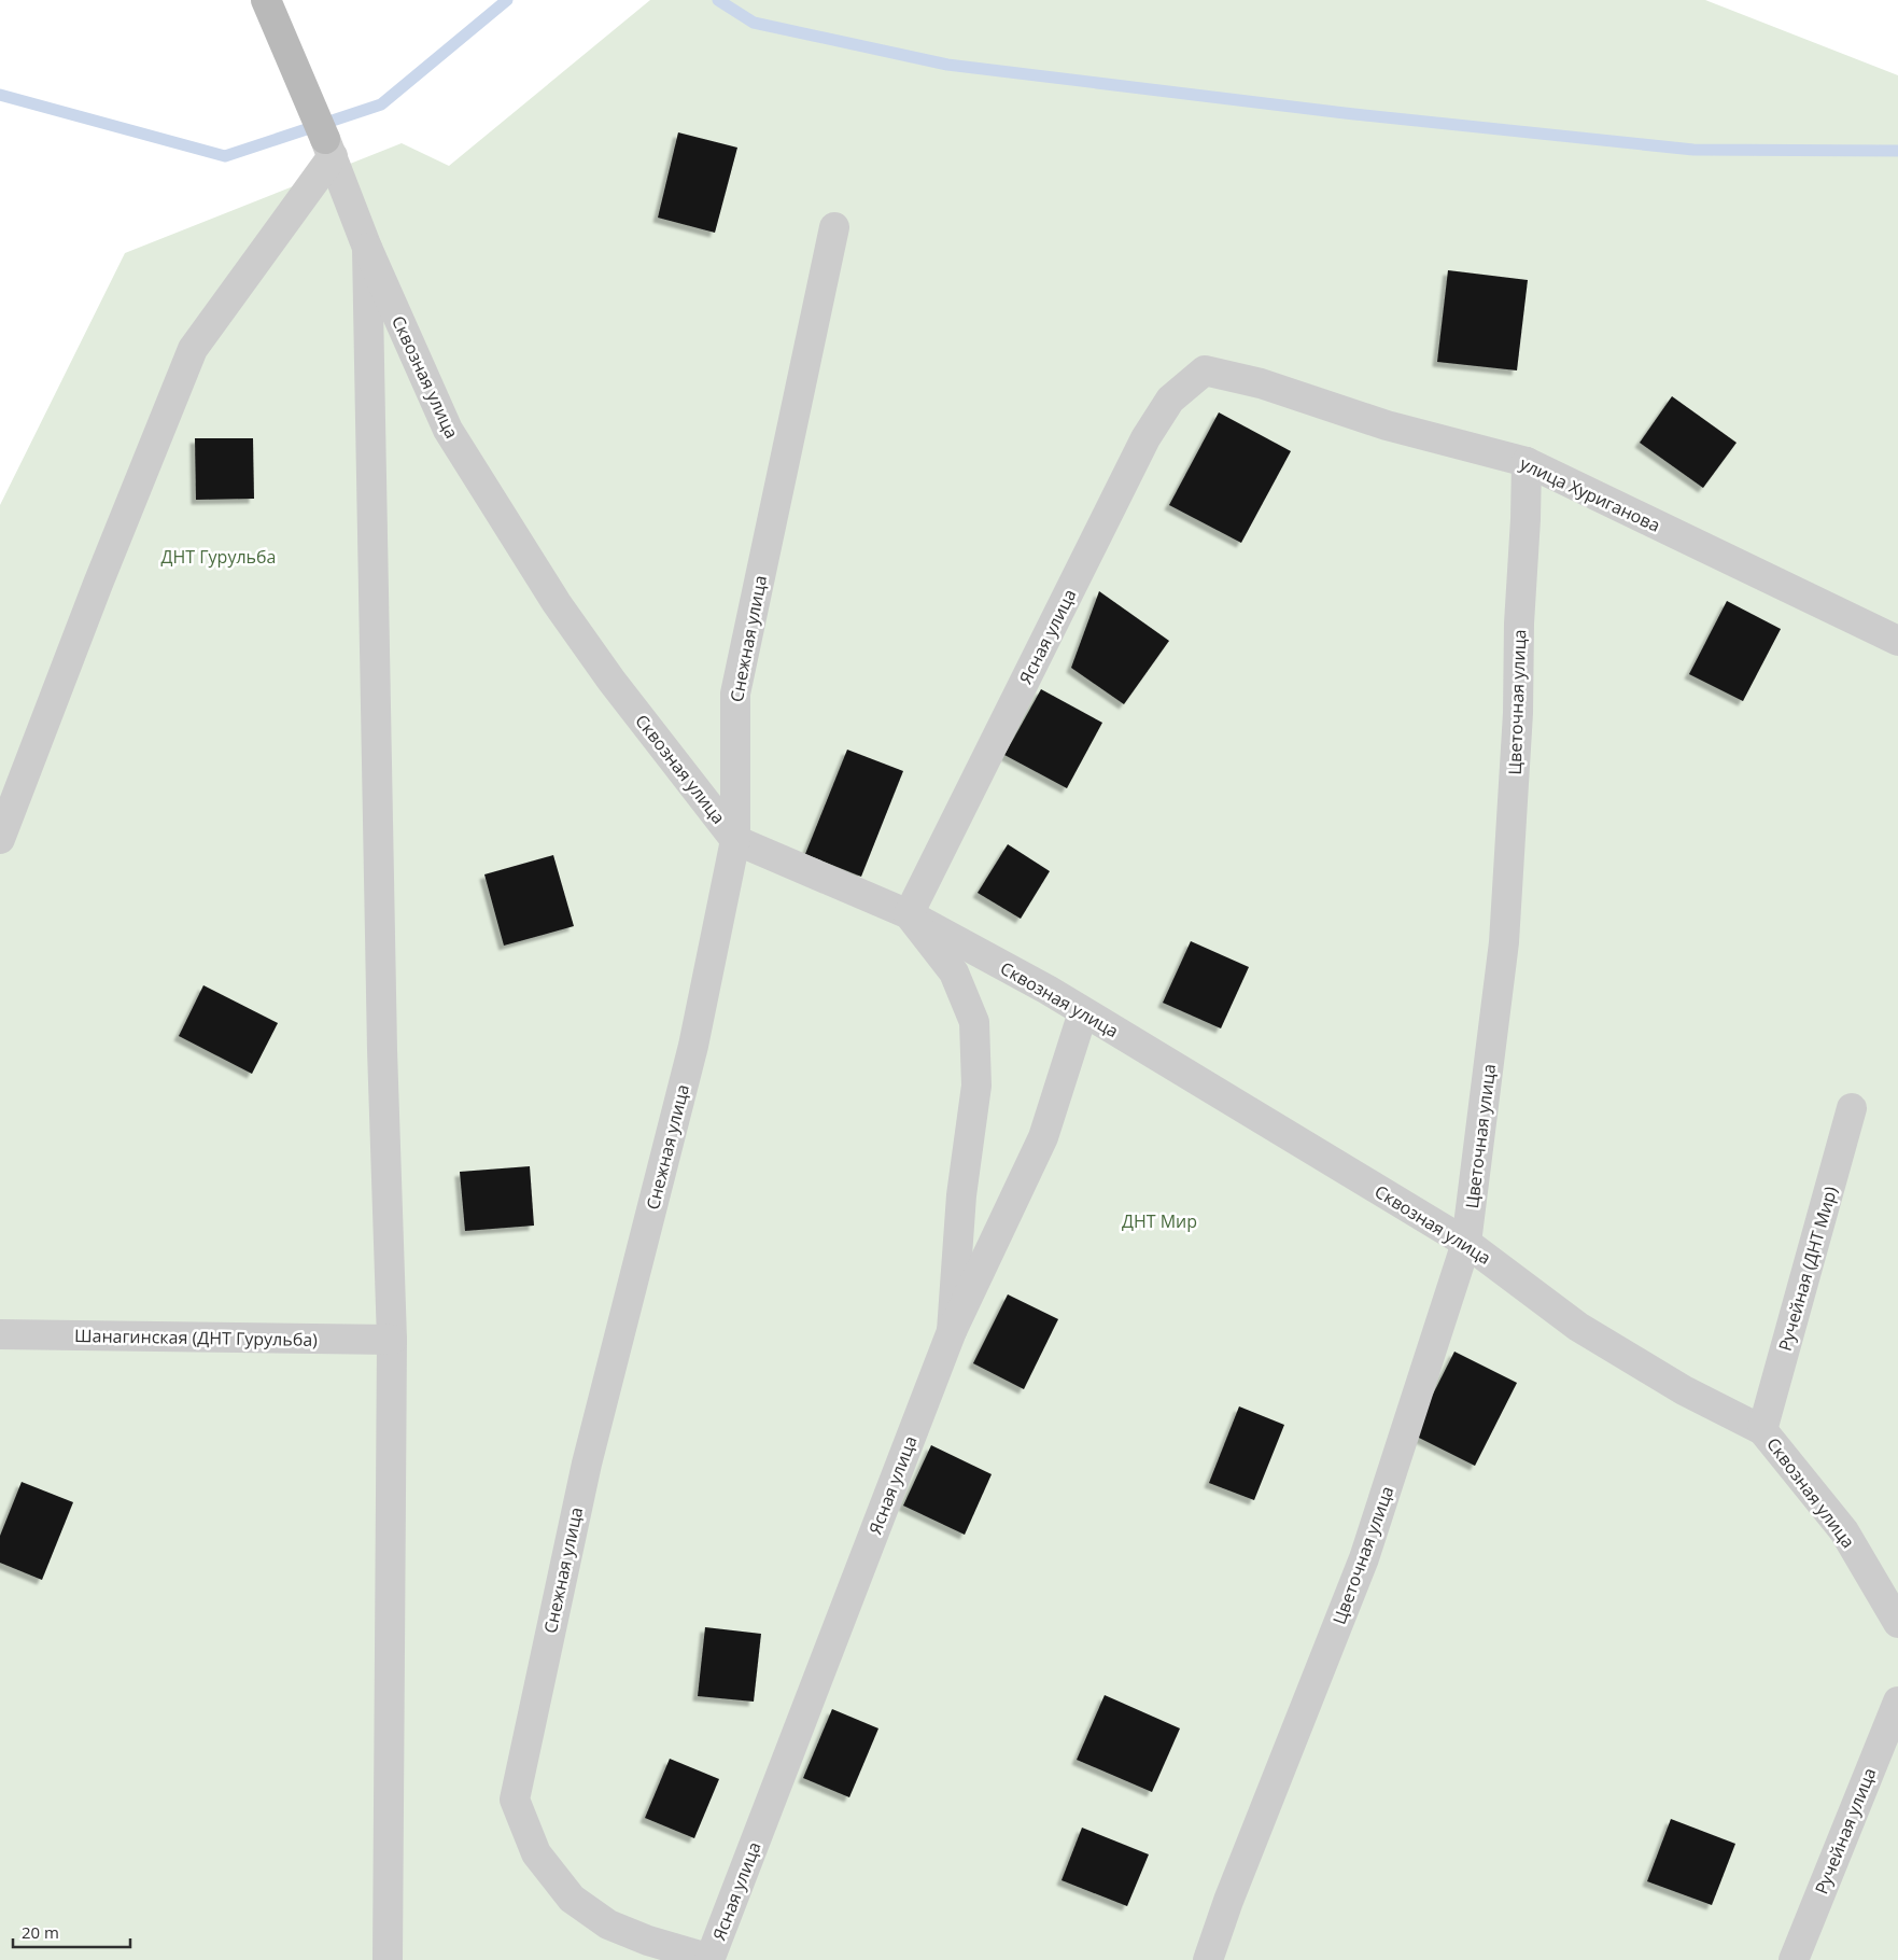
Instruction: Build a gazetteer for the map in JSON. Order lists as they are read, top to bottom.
{
  "streets": {
    "street": [
      "Сквозная улица",
      "улица Хуриганова",
      "Ясная улица",
      "Снежная улица",
      "Цветочная улица",
      "Ручейная (ДНТ Мир)",
      "Шанагинская (ДНТ Гурульба)",
      "Ручейная улица"
    ]
  },
  "crossings": [
    ["Сквозная улица", "Ясная улица"],
    ["Сквозная улица", "Снежная улица"],
    ["Сквозная улица", "Цветочная улица"],
    ["Сквозная улица", "Ручейная (ДНТ Мир)"],
    ["улица Хуриганова", "Ясная улица"],
    ["улица Хуриганова", "Цветочная улица"],
    ["Ясная улица", "Снежная улица"]
  ],
  "parks": ["ДНТ Гурульба", "ДНТ Мир"],
  "scale_bar": "20 m"
}
